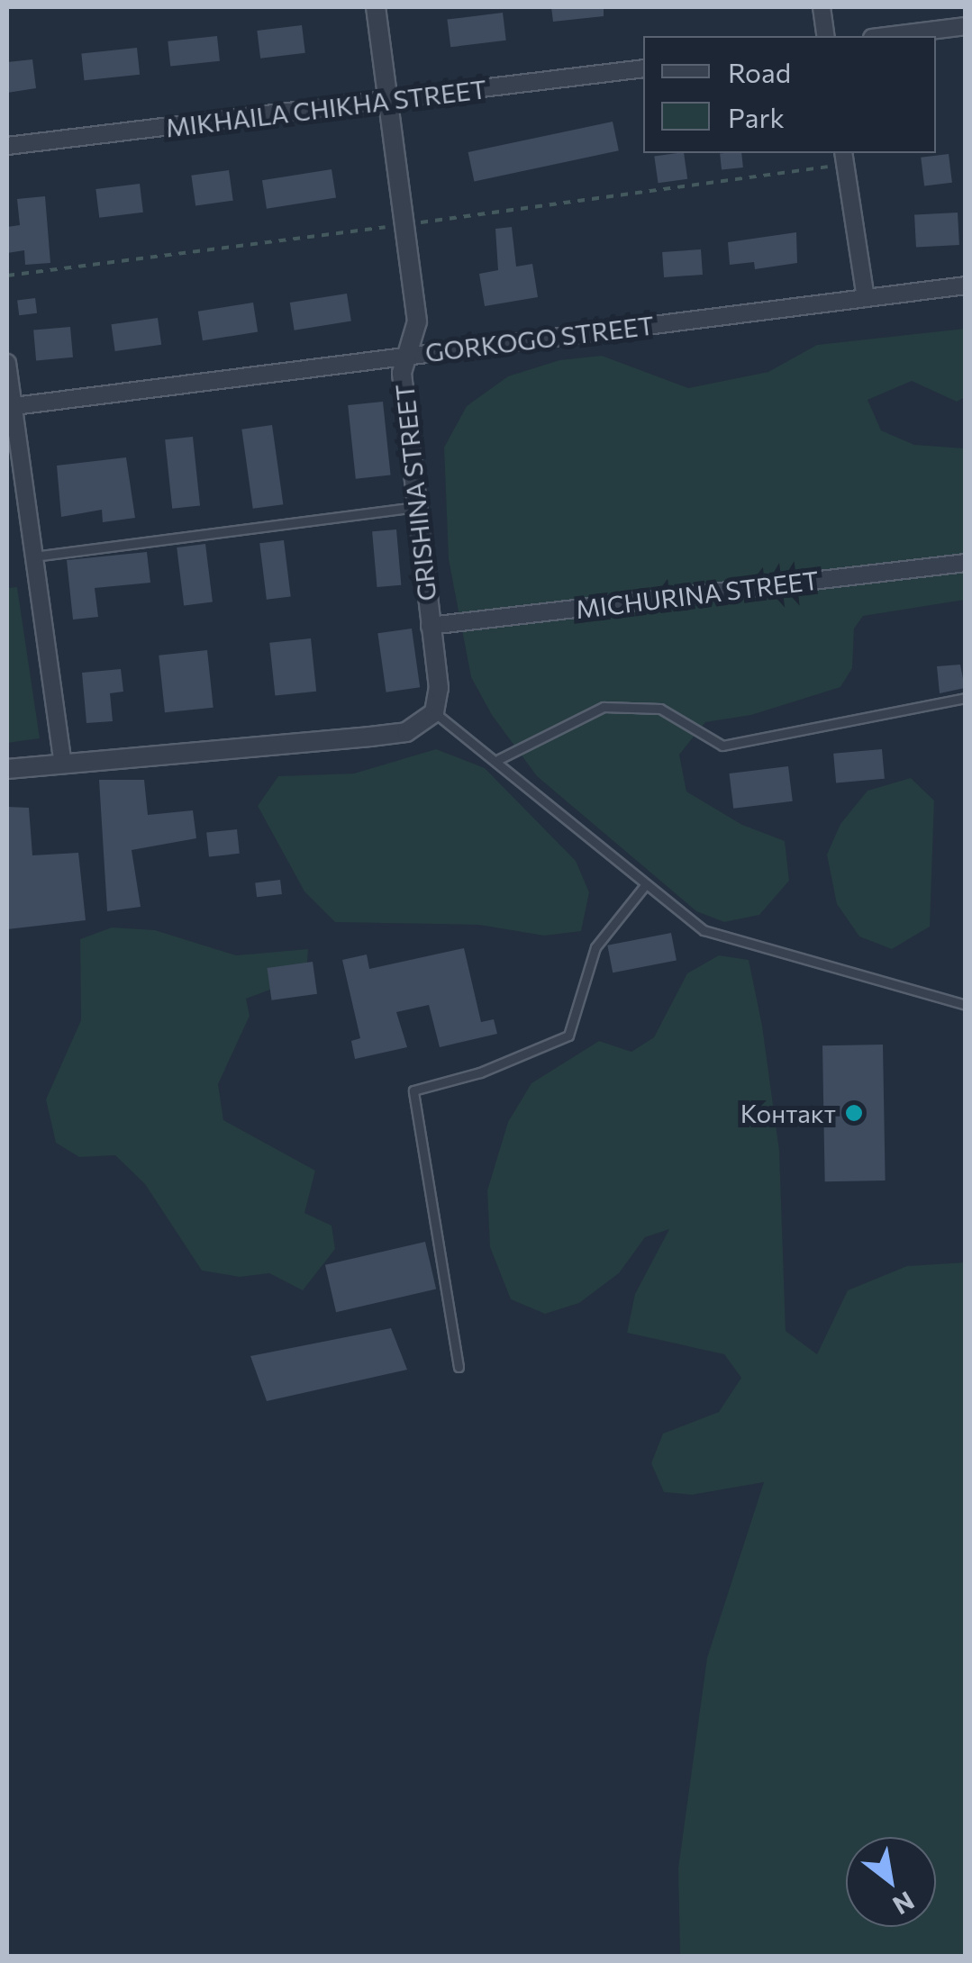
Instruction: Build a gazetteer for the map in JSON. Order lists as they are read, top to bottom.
{
  "streets": {
    "street": [
      "MIKHAILA CHIKHA STREET",
      "GORKOGO STREET",
      "GRISHINA STREET",
      "MICHURINA STREET"
    ]
  },
  "crossings": [
    ["MIKHAILA CHIKHA STREET", "GRISHINA STREET"],
    ["GORKOGO STREET", "GRISHINA STREET"],
    ["GRISHINA STREET", "MICHURINA STREET"]
  ],
  "places": ["Контакт"],
  "legend": ["Road", "Park"],
  "north": "bottom right"
}
